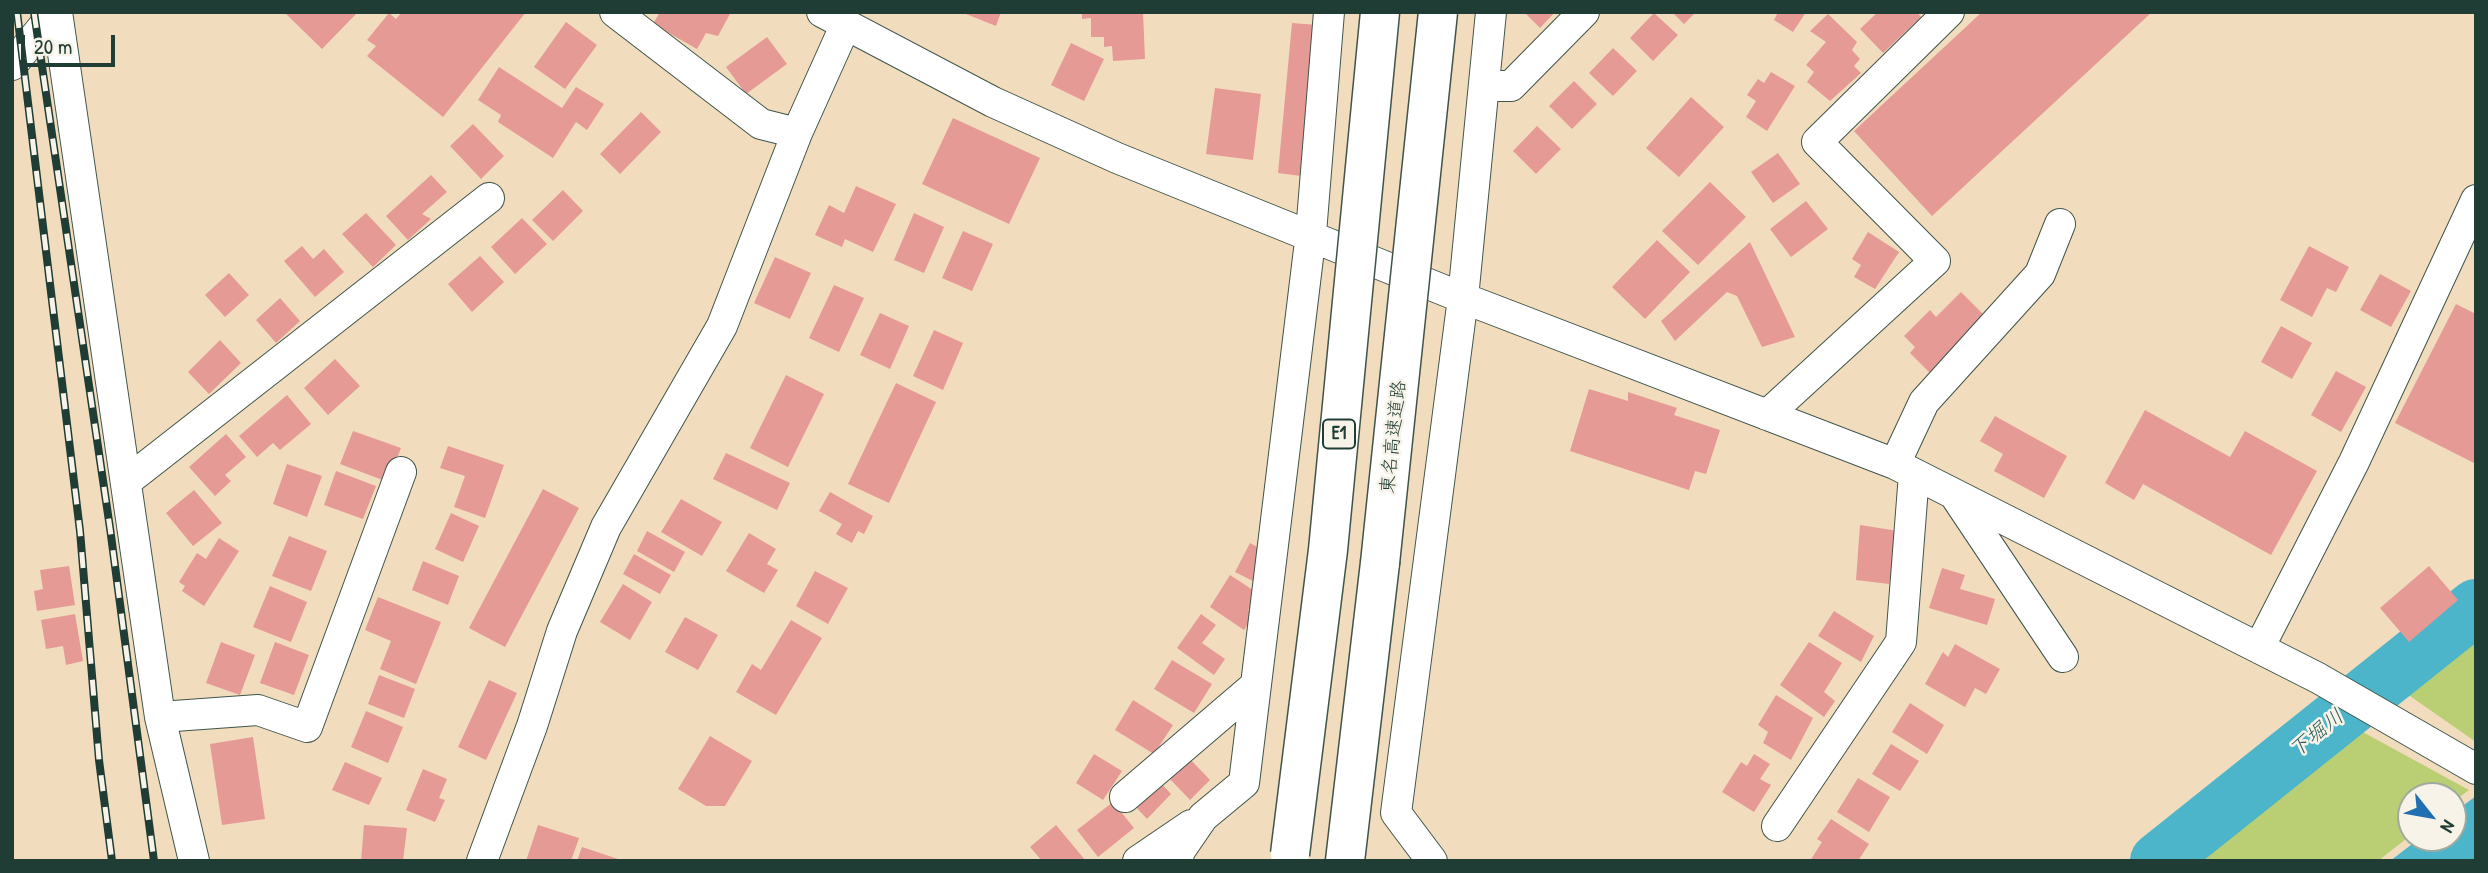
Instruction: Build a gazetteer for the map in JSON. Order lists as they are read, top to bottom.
{
  "streets": {
    "highway": ["E1", "東名高速道路"]
  },
  "water": ["下堀川"],
  "scale_bar": "20 m",
  "north": "bottom right"
}
